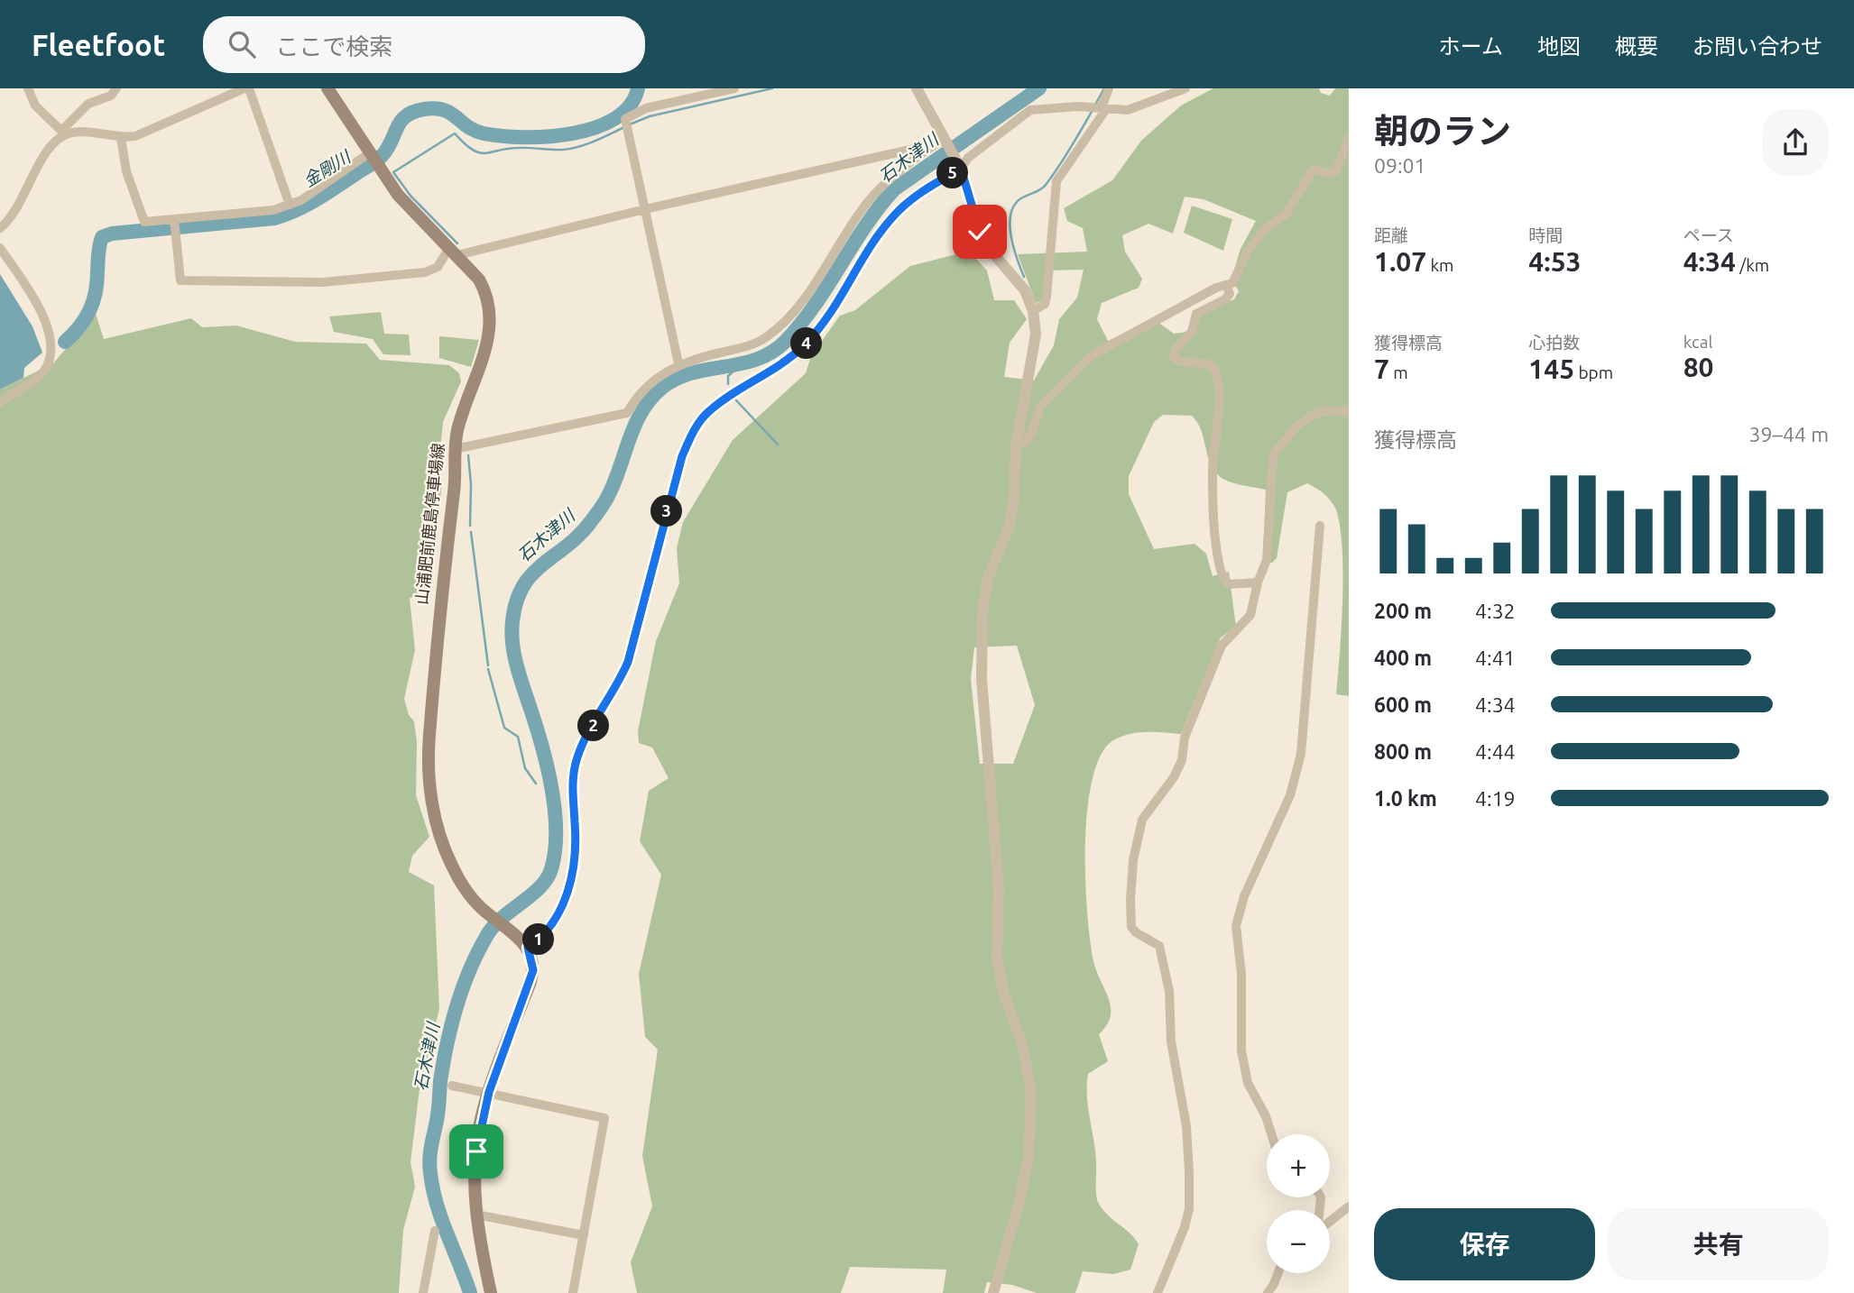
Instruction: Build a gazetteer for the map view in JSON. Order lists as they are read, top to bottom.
{
  "streets": {
    "main road": ["山浦肥前鹿島停車場線"]
  },
  "water": ["石木津川", "金剛川"],
  "page": {
    "header": "Fleetfoot",
    "search": "ここで検索",
    "nav": [
      "ホーム",
      "地図",
      "概要",
      "お問い合わせ"
    ],
    "heading": ["朝のラン", "09:01"],
    "pins": [
      "5",
      "4",
      "3",
      "2",
      "1"
    ],
    "stats": [
      ["距離", "1.07 km"],
      ["時間", "4:53"],
      ["ペース", "4:34 /km"],
      ["獲得標高", "7 m"],
      ["心拍数", "145 bpm"],
      ["kcal", "80"]
    ],
    "chart": ["獲得標高", "39–44 m"],
    "list": [
      {
        "name": "200 m",
        "note": "4:32"
      },
      {
        "name": "400 m",
        "note": "4:41"
      },
      {
        "name": "600 m",
        "note": "4:34"
      },
      {
        "name": "800 m",
        "note": "4:44"
      },
      {
        "name": "1.0 km",
        "note": "4:19"
      }
    ],
    "map_buttons": ["+", "−"],
    "buttons": ["保存", "共有"]
  }
}
